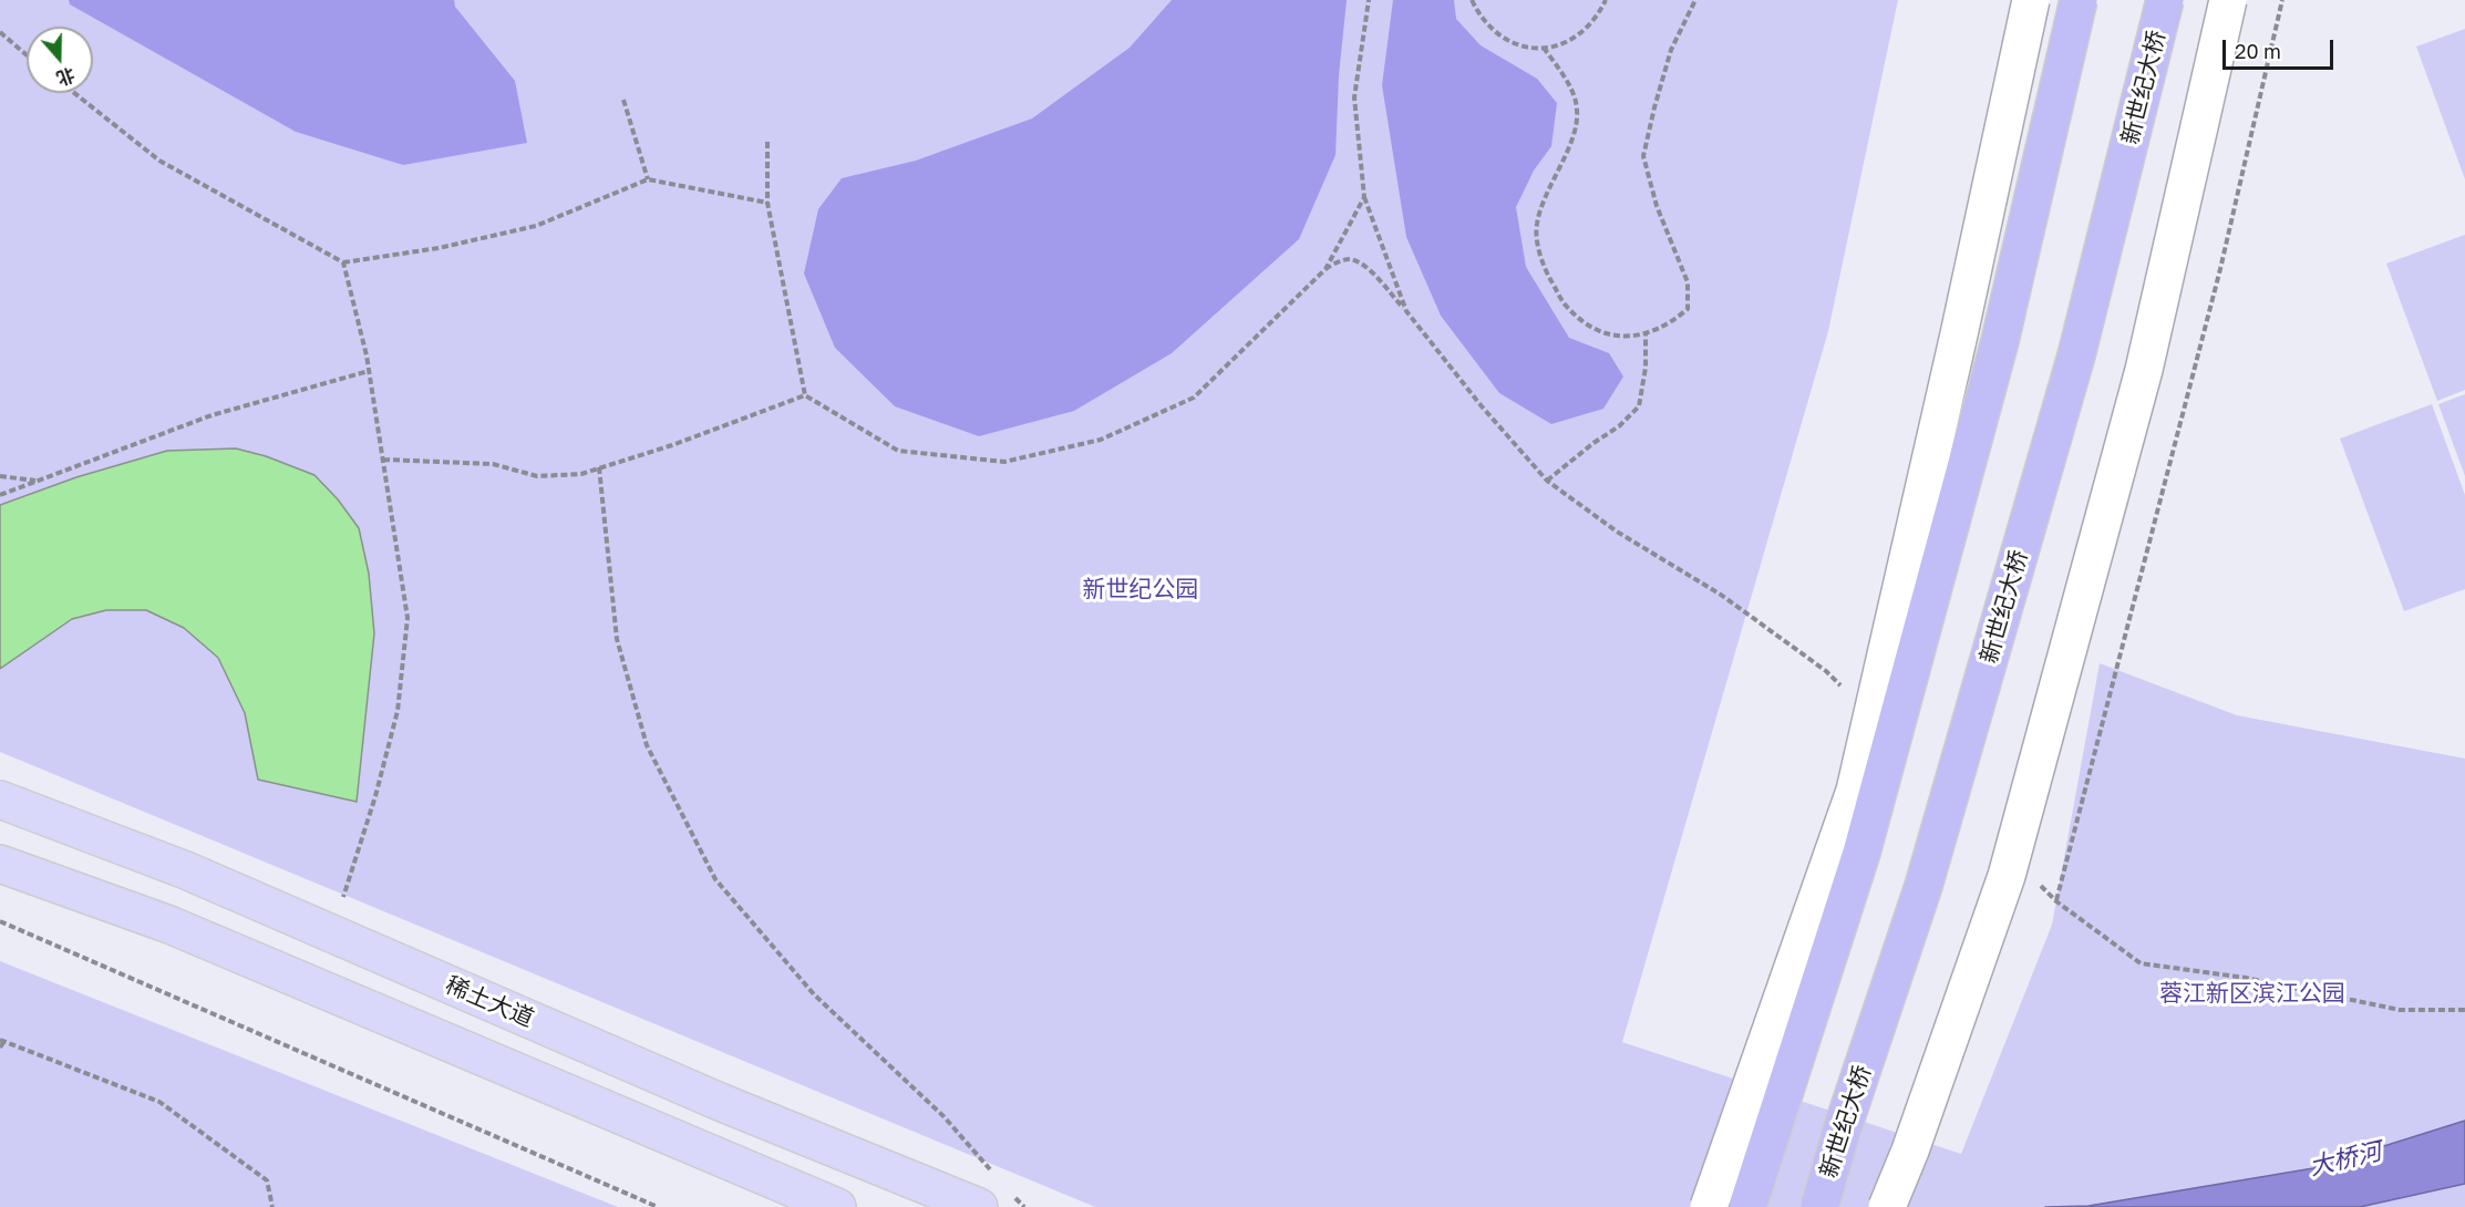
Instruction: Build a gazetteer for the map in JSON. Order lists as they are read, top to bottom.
{
  "streets": {
    "highway": ["新世纪大桥"],
    "main road": ["稀土大道"]
  },
  "water": ["大桥河"],
  "parks": ["新世纪公园", "蓉江新区滨江公园"],
  "scale_bar": "20 m",
  "north": "bottom"
}
